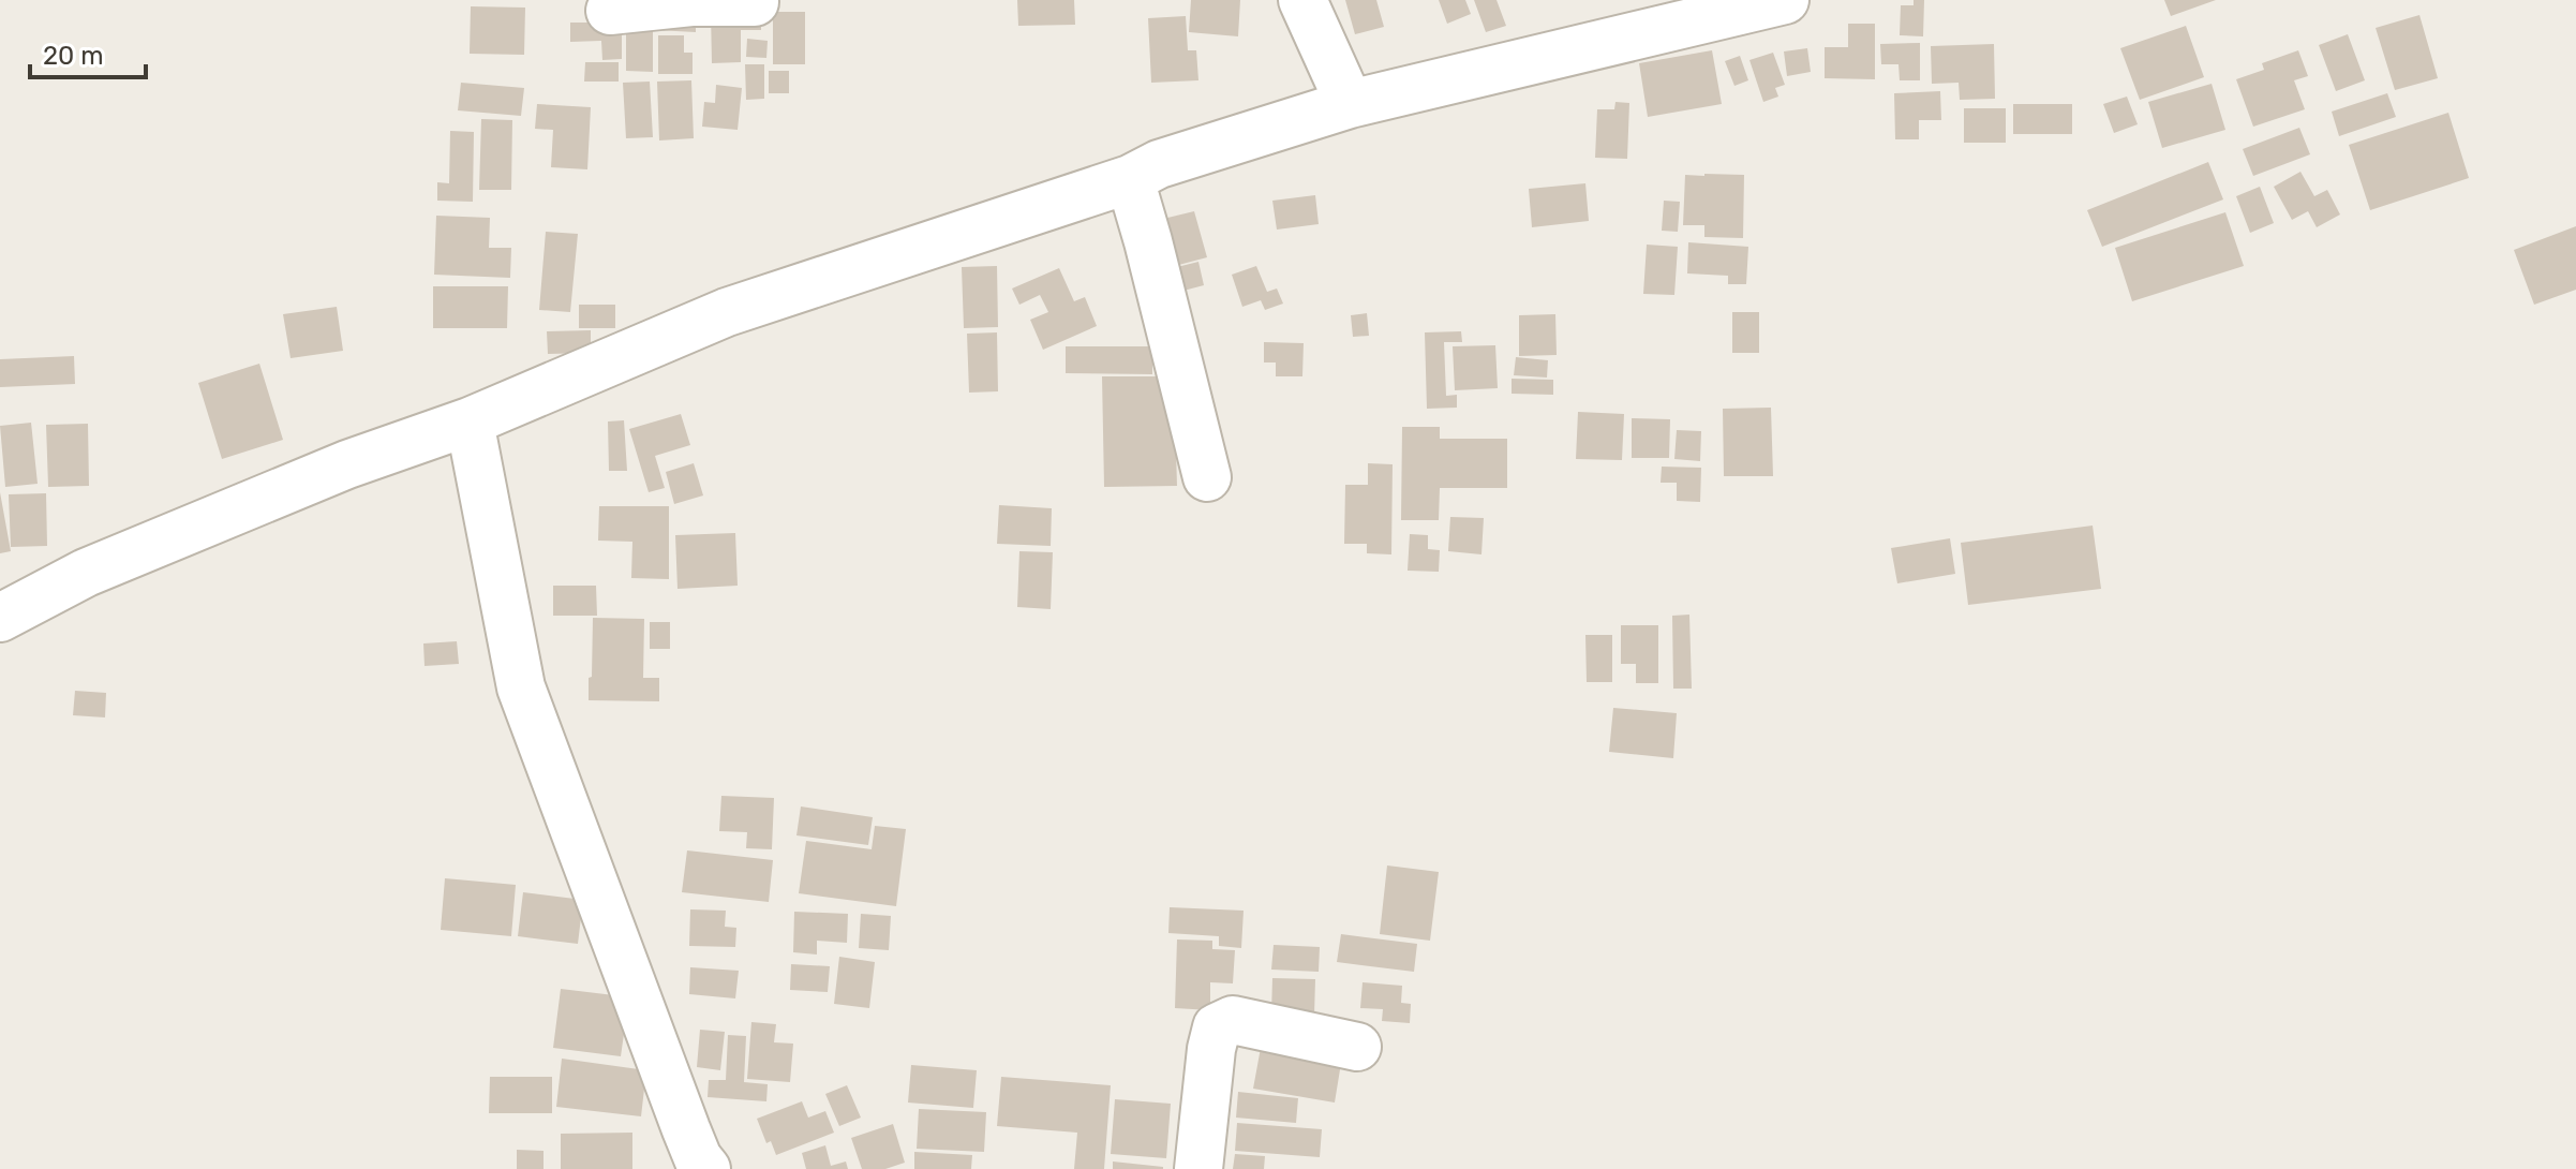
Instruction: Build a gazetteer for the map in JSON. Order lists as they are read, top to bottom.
{
  "scale_bar": "20 m"
}
